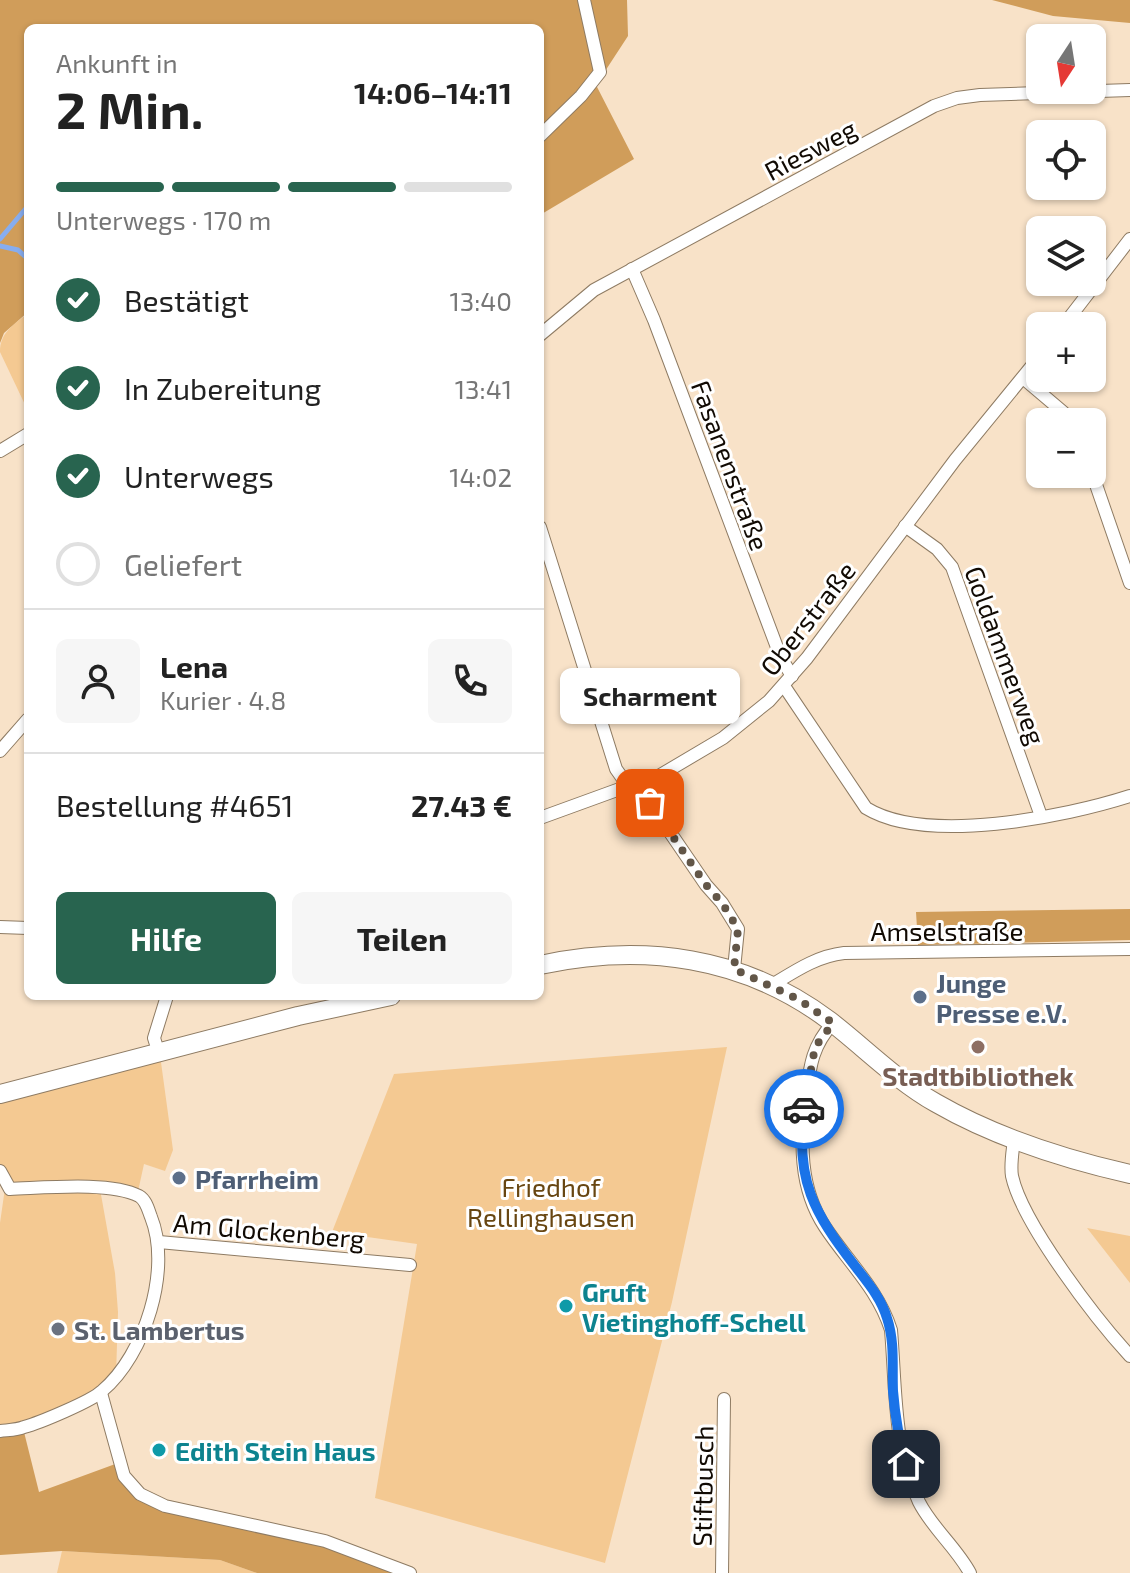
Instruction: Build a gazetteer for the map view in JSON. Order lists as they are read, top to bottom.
{
  "streets": {
    "street": [
      "Riesweg",
      "Fasanenstraße",
      "Oberstraße",
      "Goldammerweg",
      "Amselstraße",
      "Am Glockenberg",
      "Stiftbusch"
    ]
  },
  "crossings": [
    ["Riesweg", "Fasanenstraße"],
    ["Fasanenstraße", "Oberstraße"],
    ["Fasanenstraße", "Goldammerweg"],
    ["Oberstraße", "Goldammerweg"]
  ],
  "parks": ["Friedhof Rellinghausen"],
  "places": [
    "Scharment",
    "Junge Presse e.V.",
    "Stadtbibliothek",
    "Pfarrheim",
    "Gruft Vietinghoff-Schell",
    "St. Lambertus",
    "Edith Stein Haus"
  ],
  "north": "bottom",
  "page": {
    "map_buttons": ["+", "−"],
    "heading": ["2 Min.", "Ankunft in", "14:06–14:11"],
    "panel": [
      "Lena",
      "Kurier · 4.8",
      "Bestellung #4651",
      "27.43 €"
    ],
    "bar": "Unterwegs · 170 m",
    "list": [
      ["Bestätigt", "13:40"],
      ["In Zubereitung", "13:41"],
      ["Unterwegs", "14:02"],
      "Geliefert"
    ],
    "bubble": "Scharment",
    "buttons": ["Hilfe", "Teilen"]
  }
}
